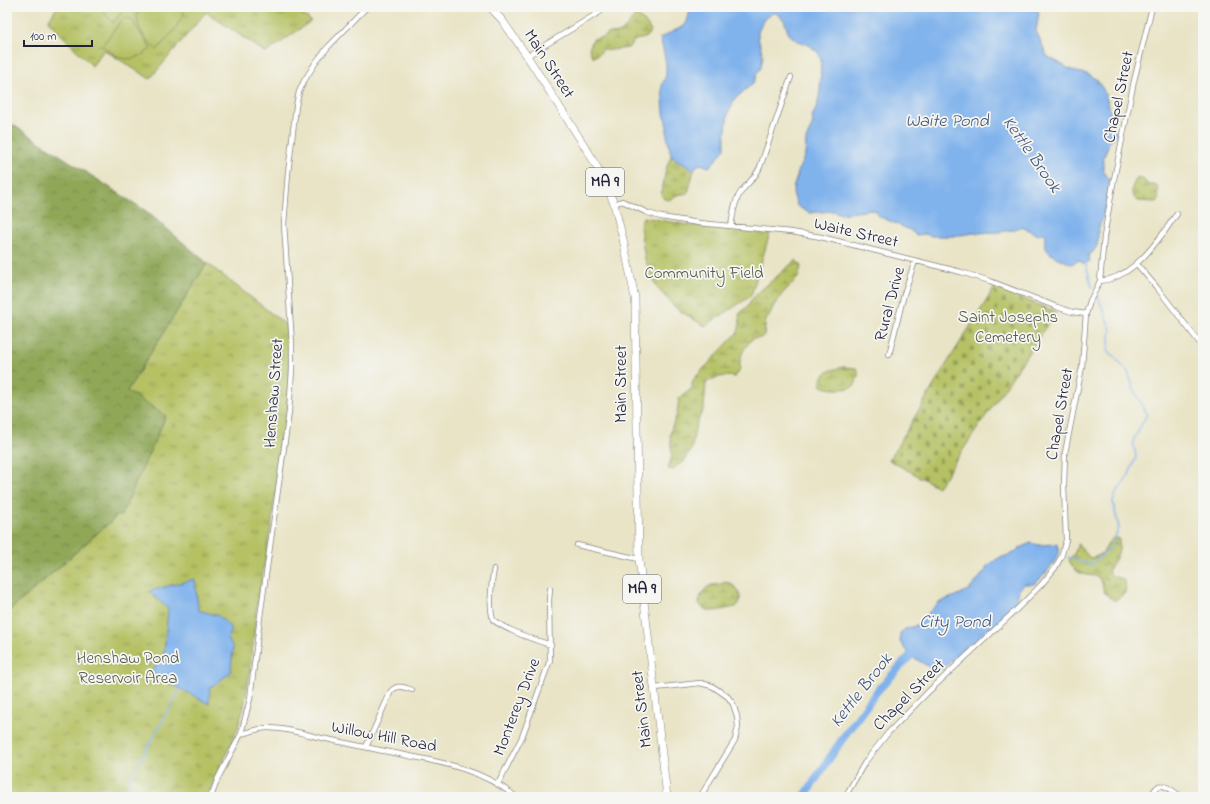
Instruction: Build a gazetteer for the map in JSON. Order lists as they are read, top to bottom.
{
  "streets": {
    "highway": ["Main Street", "MA 9"],
    "street": [
      "Chapel Street",
      "Waite Street",
      "Rural Drive",
      "Henshaw Street",
      "Monterey Drive",
      "Willow Hill Road"
    ]
  },
  "crossings": [
    ["Main Street", "Waite Street"],
    ["Chapel Street", "Waite Street"],
    ["Waite Street", "Rural Drive"],
    ["Henshaw Street", "Willow Hill Road"],
    ["Monterey Drive", "Willow Hill Road"]
  ],
  "water": ["Waite Pond", "Kettle Brook", "City Pond"],
  "parks": ["Community Field", "Saint Josephs Cemetery", "Henshaw Pond Reservoir Area"],
  "scale_bar": "100 m"
}
